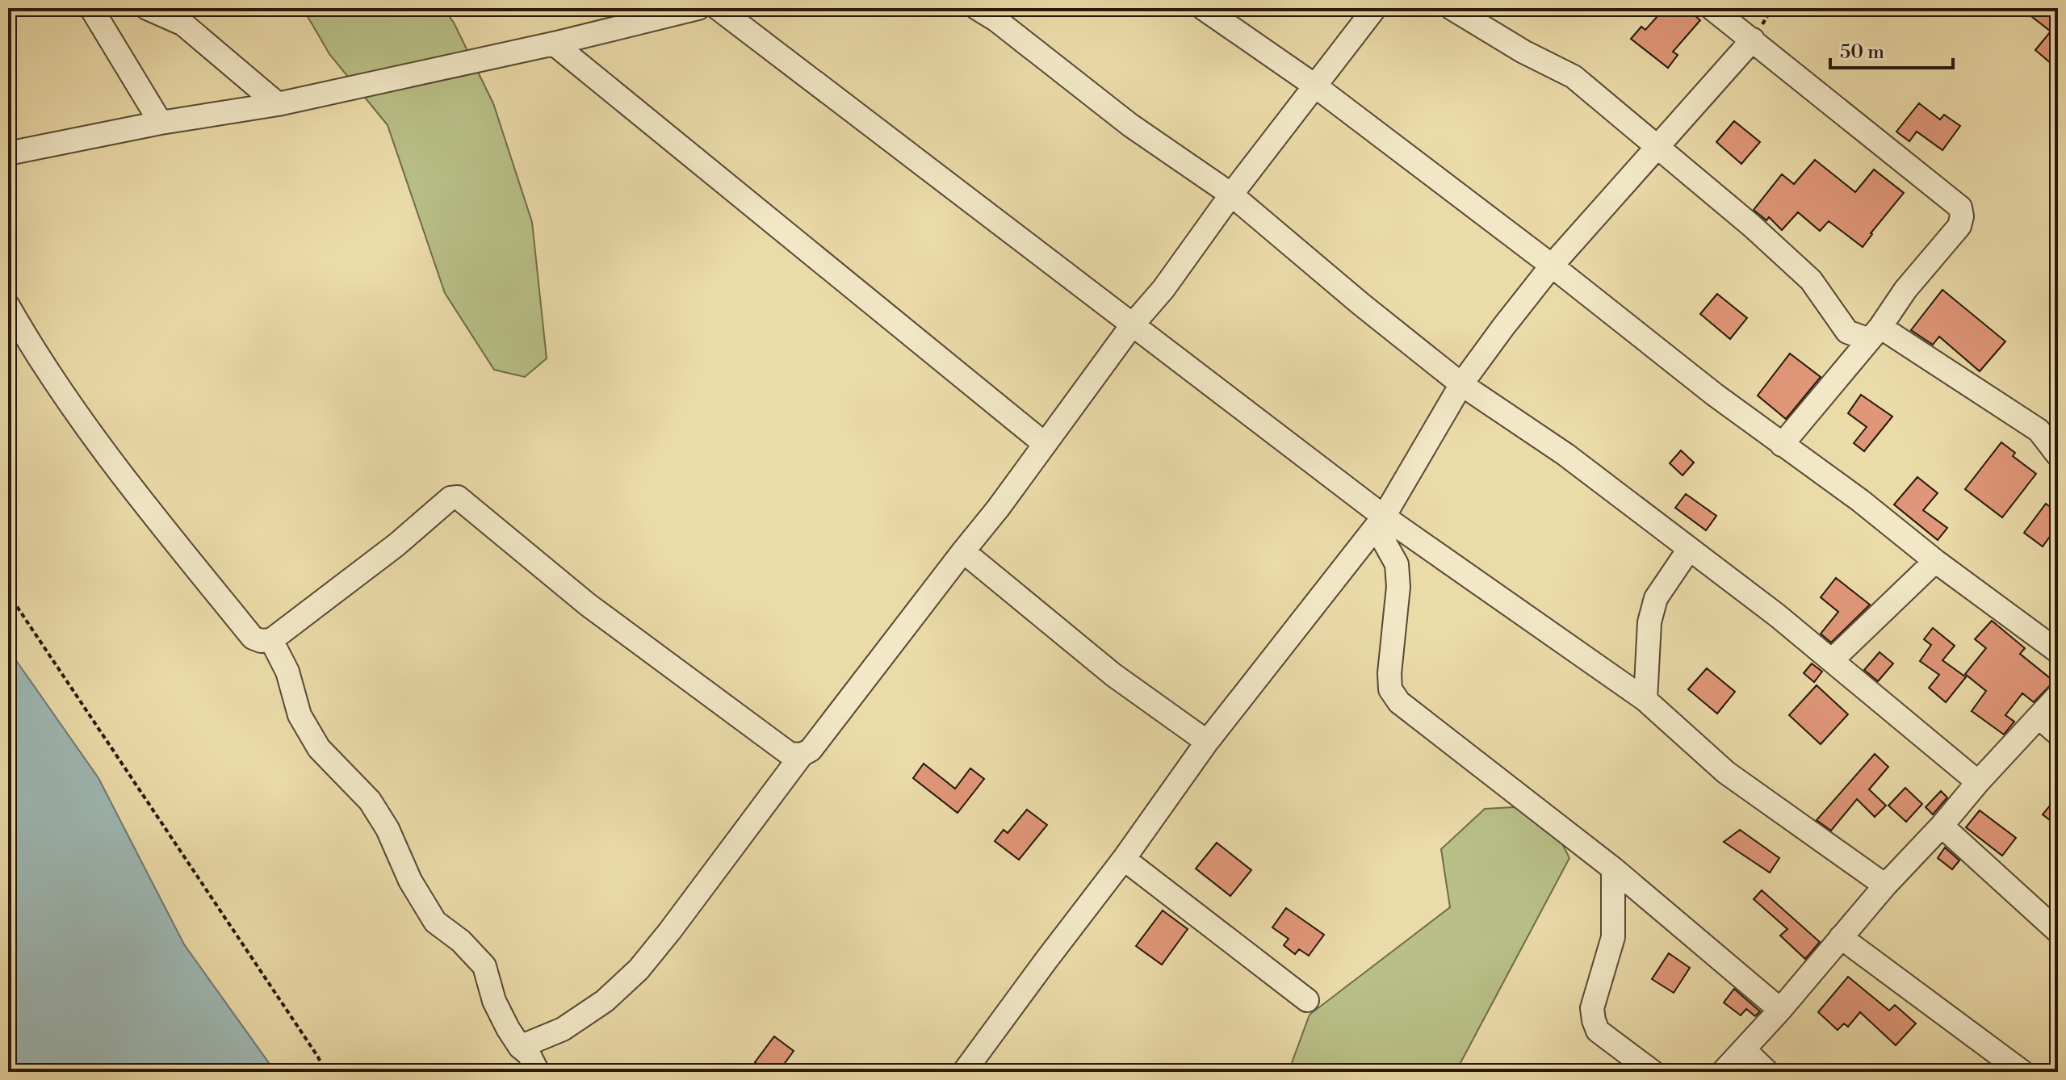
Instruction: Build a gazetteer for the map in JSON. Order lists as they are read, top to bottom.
{
  "scale_bar": "50 m"
}
